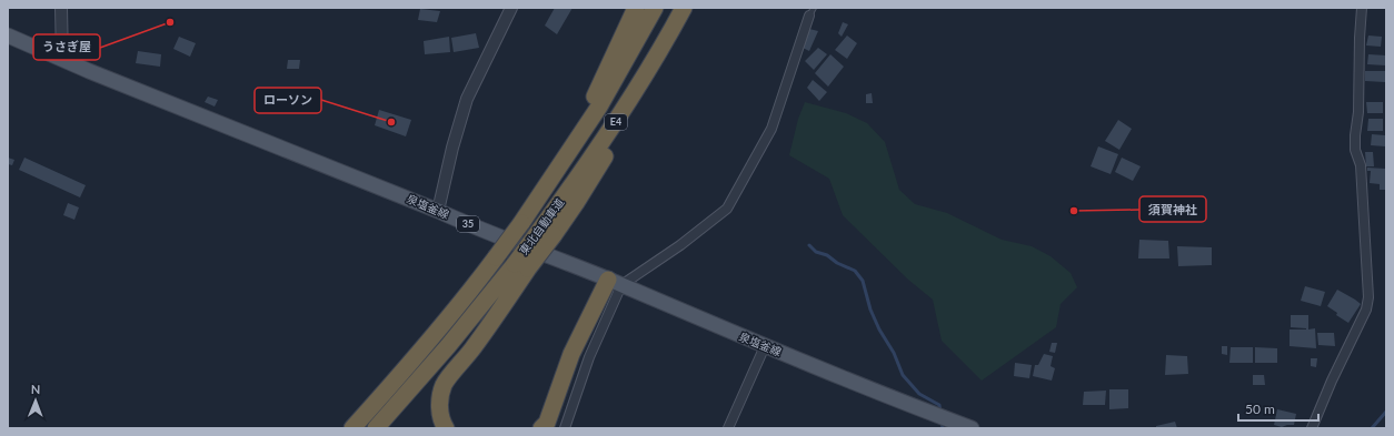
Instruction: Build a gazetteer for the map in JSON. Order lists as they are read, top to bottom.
{
  "streets": {
    "highway": ["E4", "東北自動車道"],
    "main road": ["泉塩釜線", "35"]
  },
  "places": ["うさぎ屋", "ローソン", "須賀神社"],
  "scale_bar": "50 m",
  "north": "top"
}
